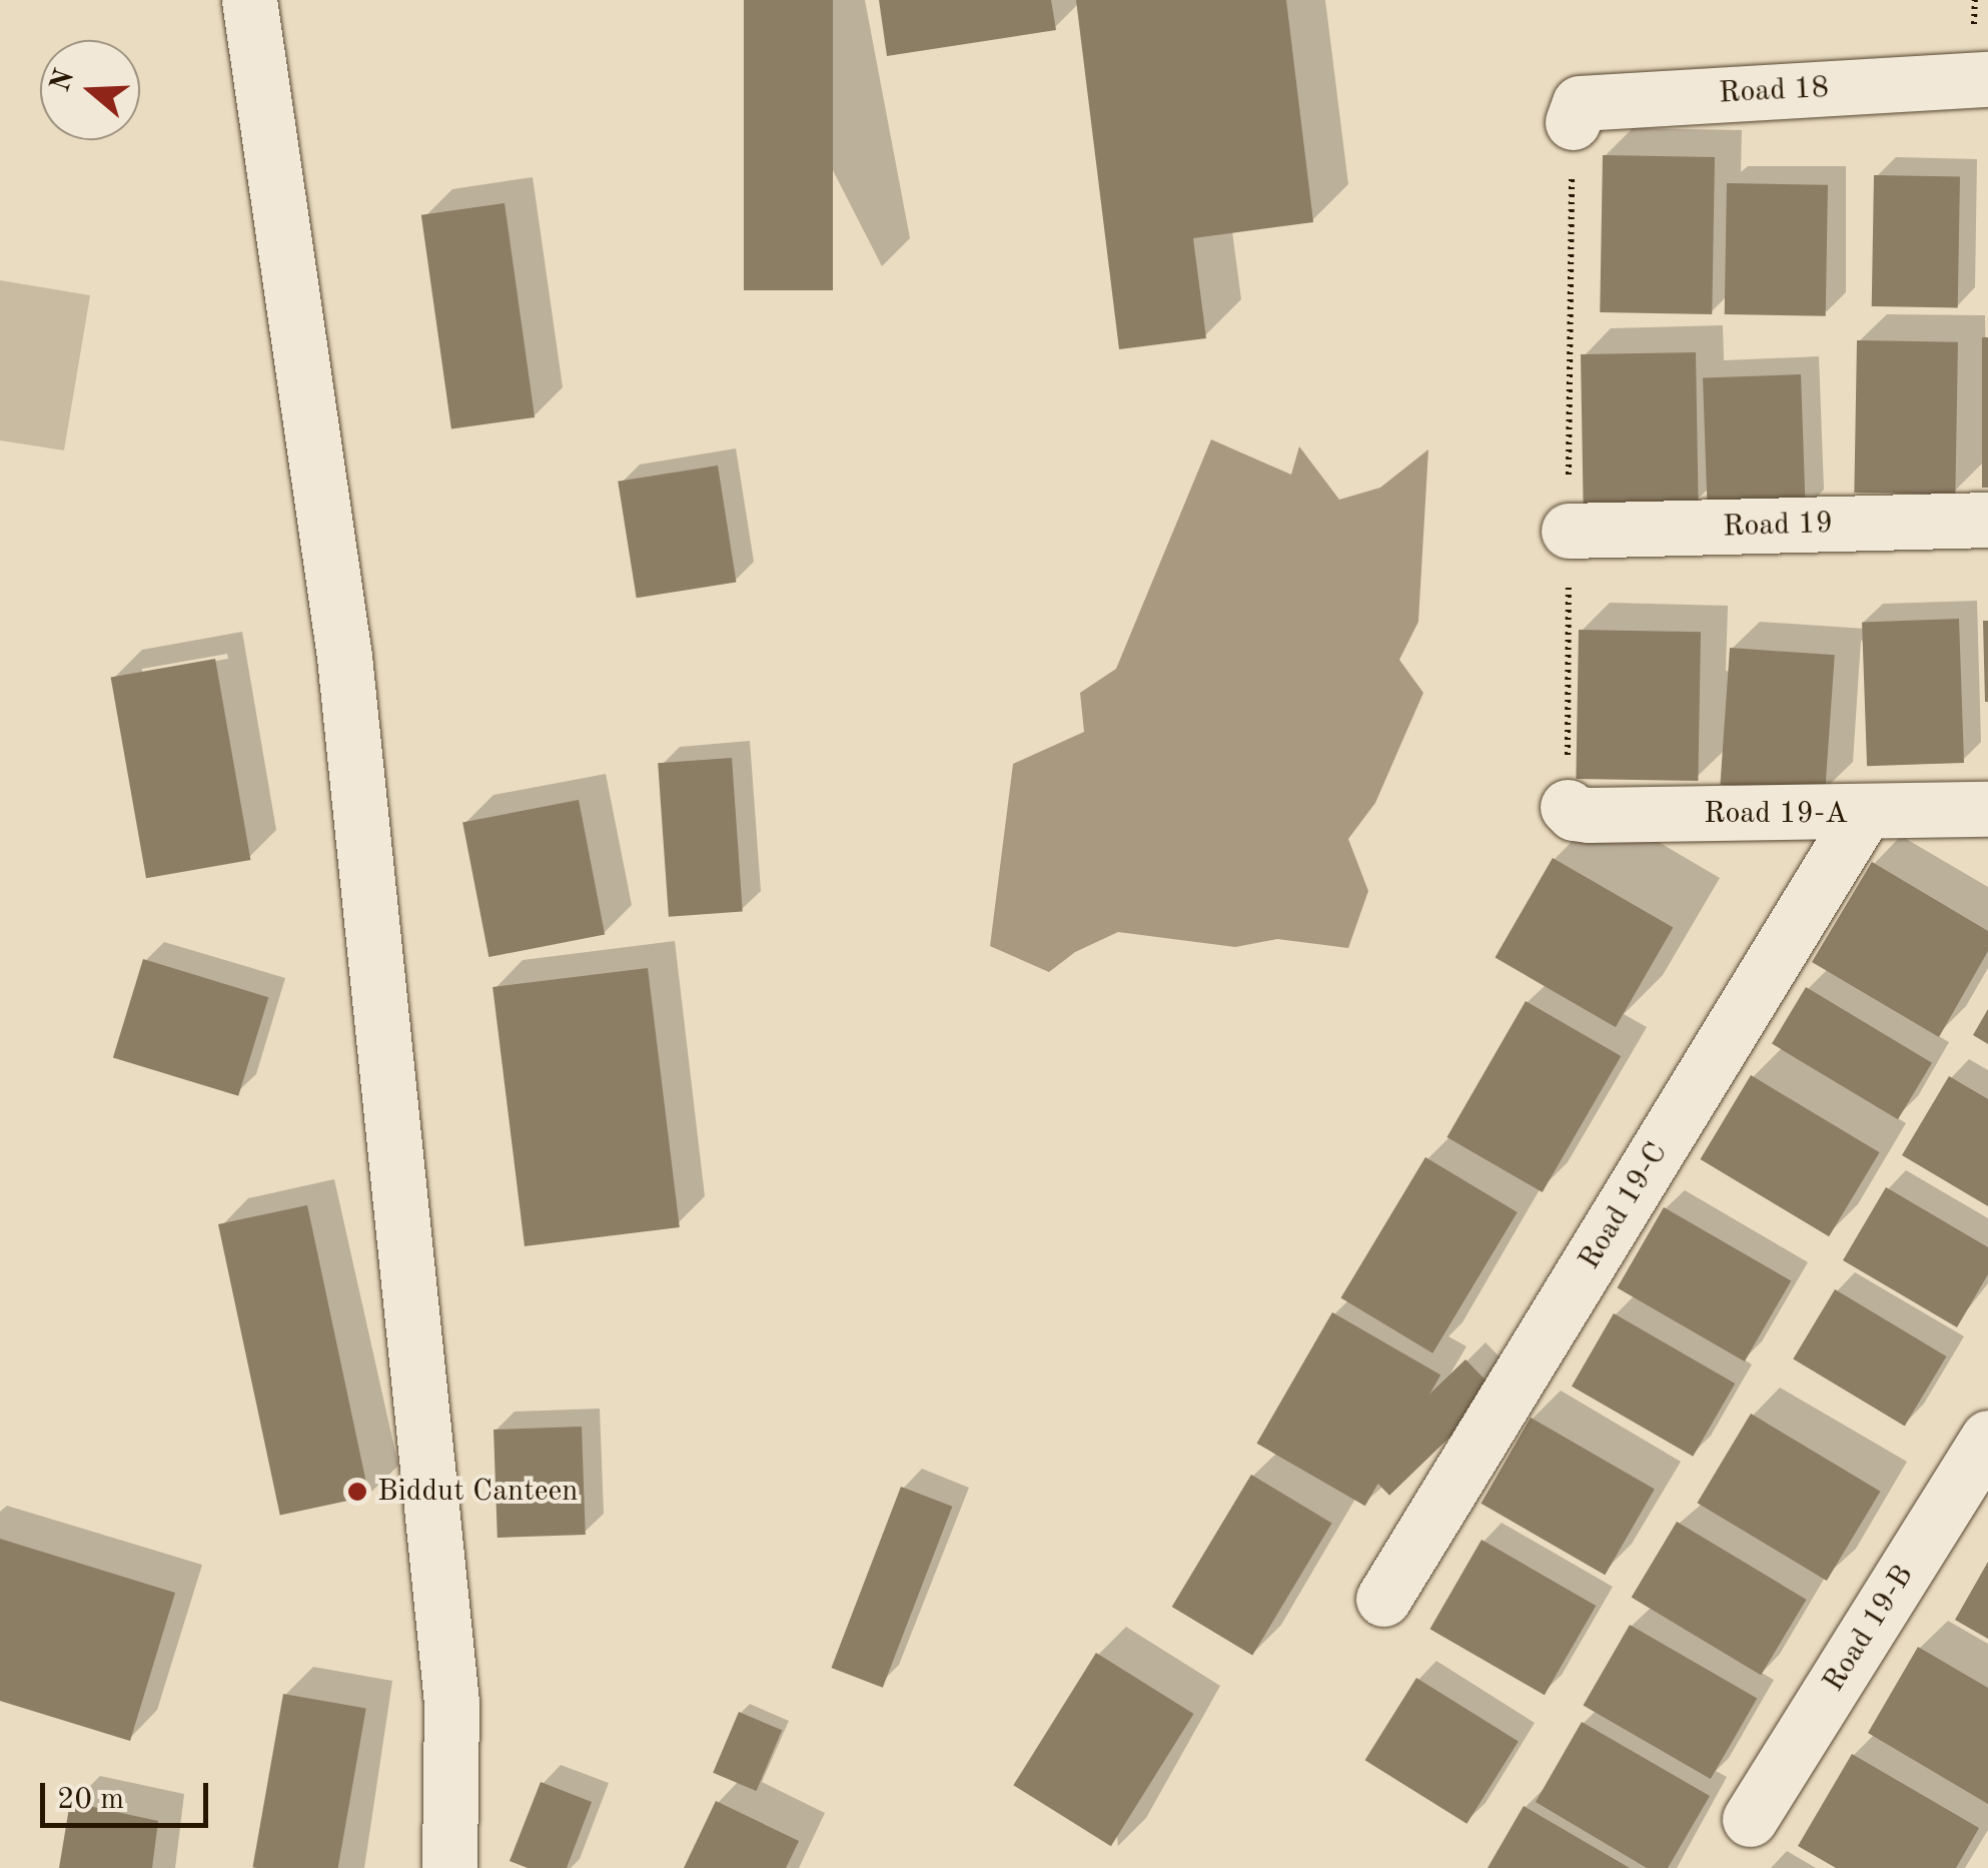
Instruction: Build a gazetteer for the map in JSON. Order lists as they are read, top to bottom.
{
  "streets": {
    "street": [
      "Road 18",
      "Road 19",
      "Road 19-A",
      "Road 19-C",
      "Road 19-B"
    ]
  },
  "crossings": [
    ["Road 19-A", "Road 19-C"]
  ],
  "places": ["Biddut Canteen"],
  "scale_bar": "20 m",
  "north": "left"
}
